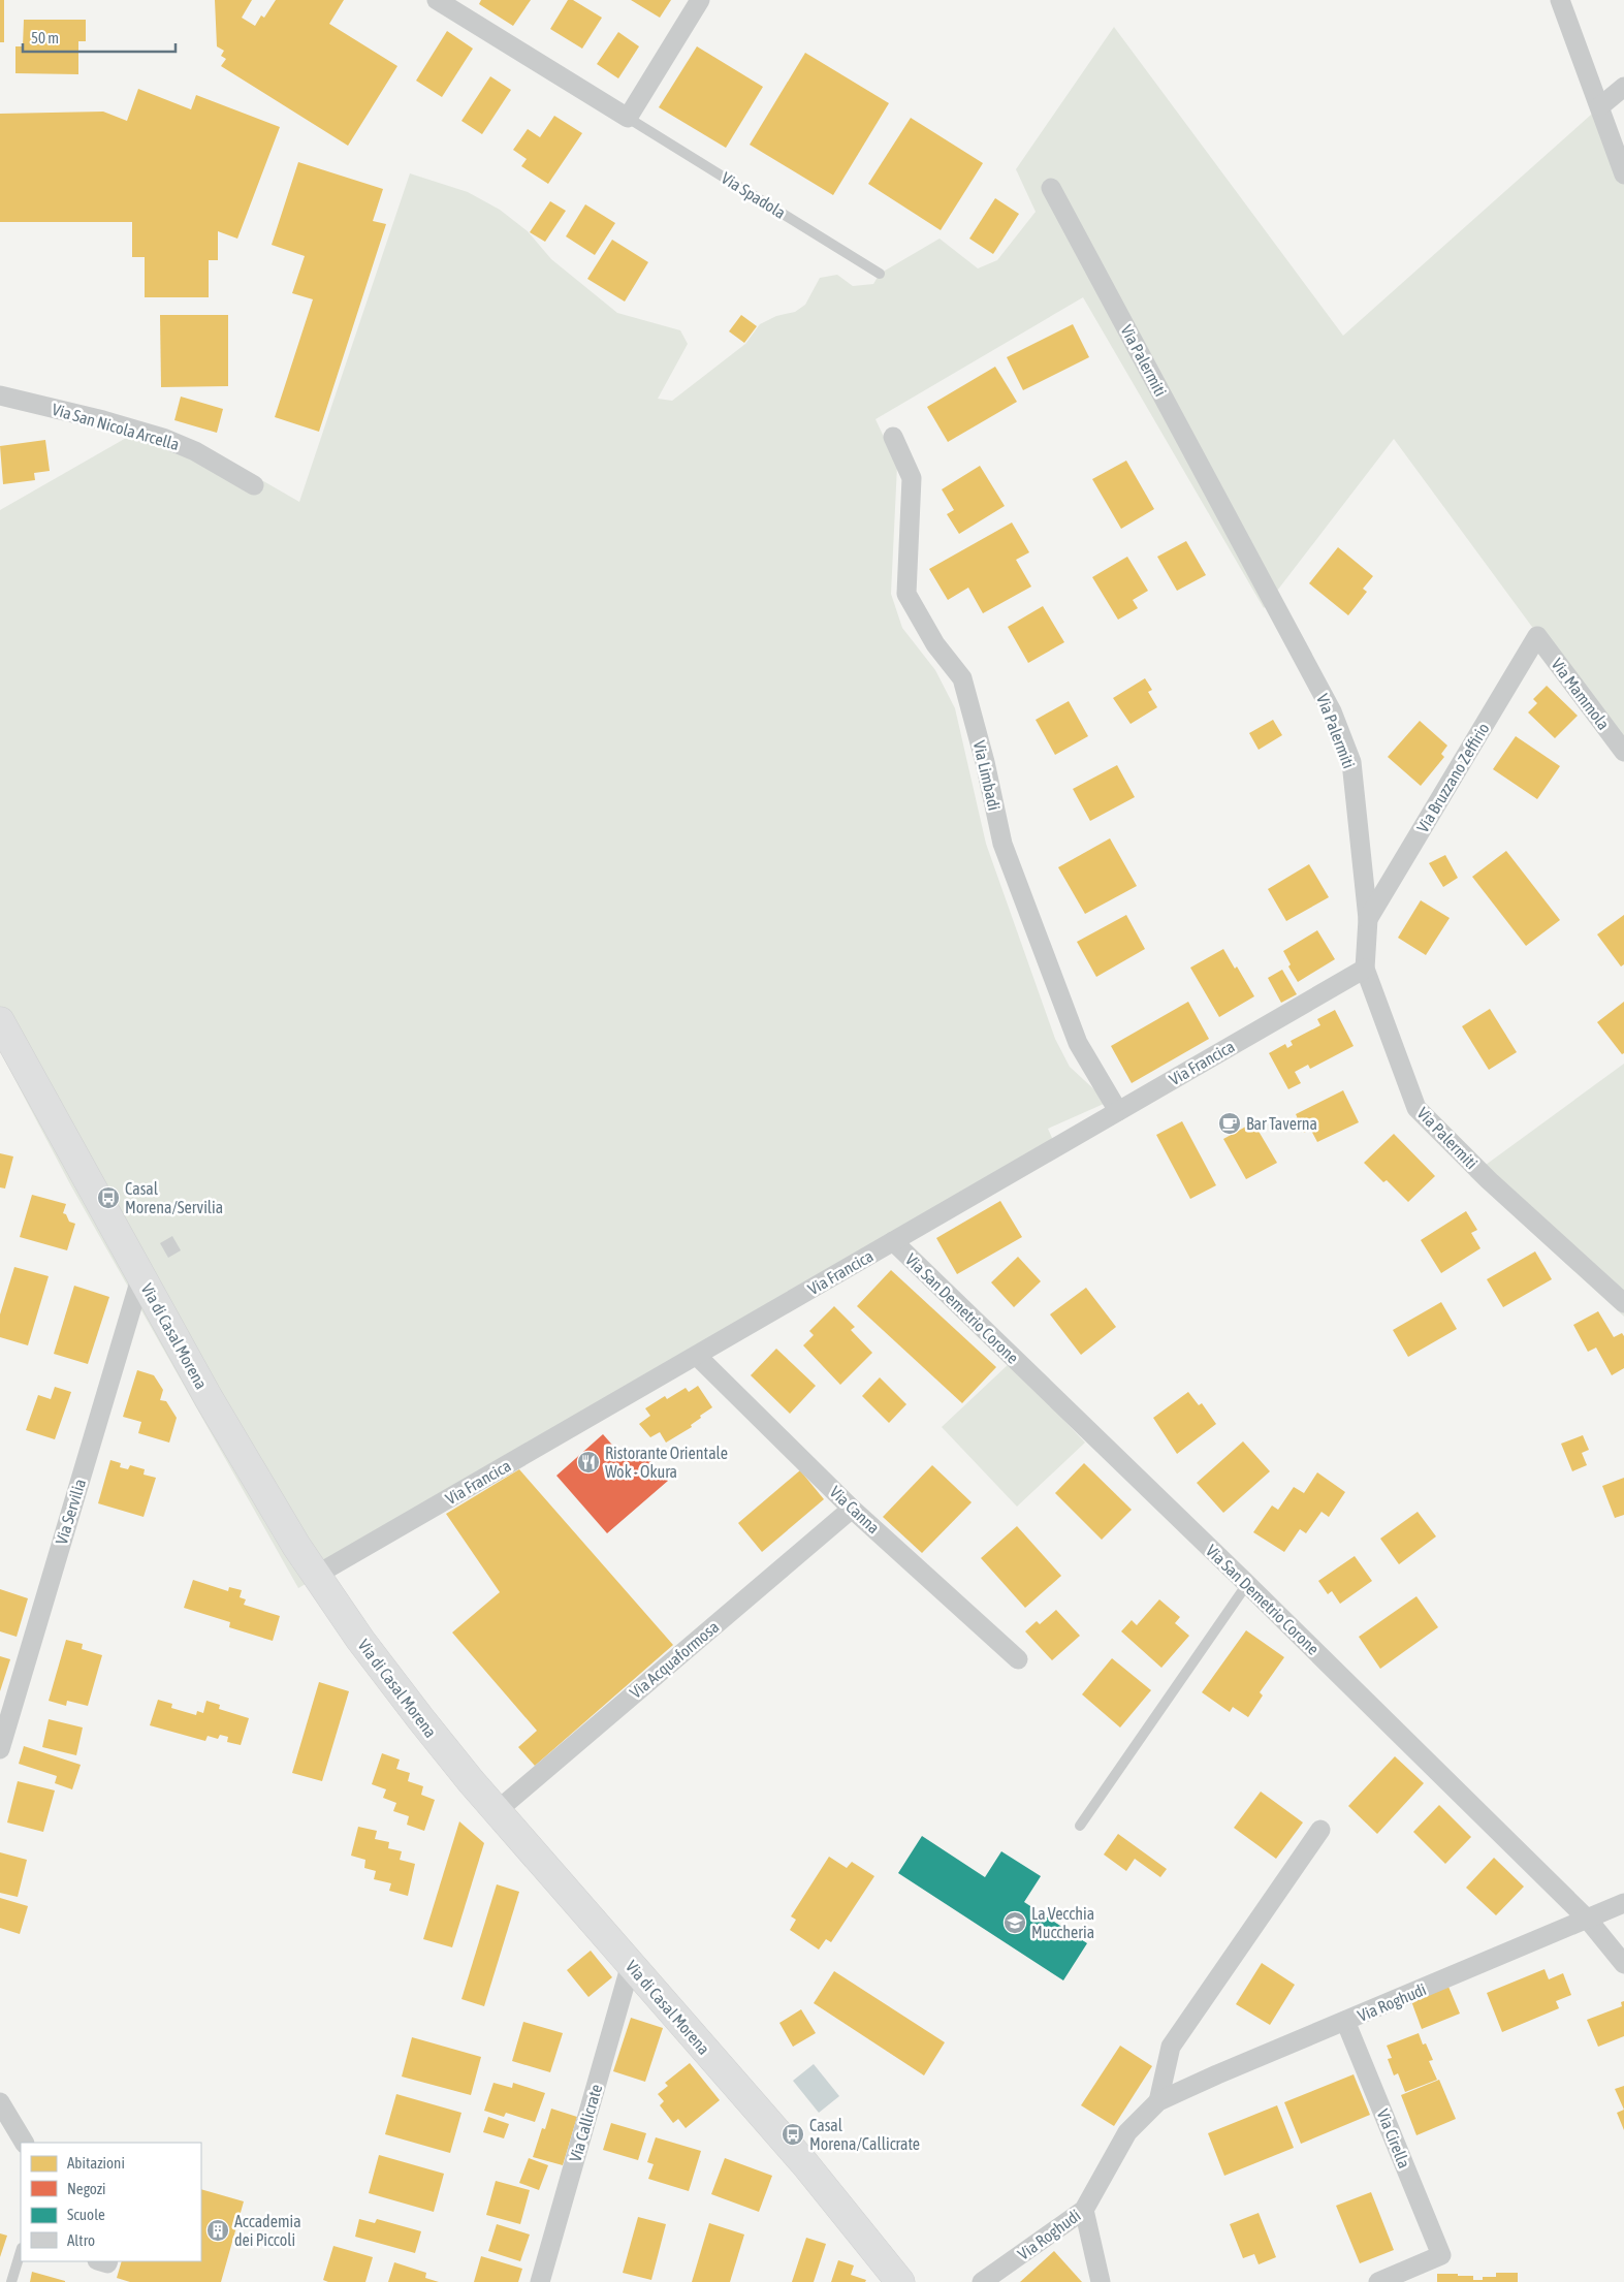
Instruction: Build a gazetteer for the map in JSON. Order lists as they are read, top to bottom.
{
  "streets": {
    "main road": ["Via di Casal Morena"],
    "street": [
      "Via Spadola",
      "Via Palermiti",
      "Via San Nicola Arcella",
      "Via Mammola",
      "Via Limbadi",
      "Via Bruzzano Zeffirio",
      "Via Francica",
      "Via San Demetrio Corone",
      "Via Canna",
      "Via Servilia",
      "Via Acquaformosa",
      "Via Roghudi",
      "Via Callicrate",
      "Via Cirella"
    ]
  },
  "crossings": [
    ["Via Palermiti", "Via Bruzzano Zeffirio"],
    ["Via Palermiti", "Via Francica"],
    ["Via Mammola", "Via Bruzzano Zeffirio"],
    ["Via Limbadi", "Via Francica"],
    ["Via Francica", "Via San Demetrio Corone"],
    ["Via Francica", "Via di Casal Morena"],
    ["Via Francica", "Via Canna"],
    ["Via San Demetrio Corone", "Via Roghudi"],
    ["Via di Casal Morena", "Via Servilia"],
    ["Via di Casal Morena", "Via Acquaformosa"],
    ["Via di Casal Morena", "Via Callicrate"],
    ["Via Canna", "Via Acquaformosa"],
    ["Via Roghudi", "Via Cirella"]
  ],
  "places": {
    "cafe": ["Bar Taverna"],
    "bus stop": ["Casal Morena/Servilia", "Casal Morena/Callicrate"],
    "restaurant": ["Ristorante Orientale Wok - Okura"],
    "school or university": ["La Vecchia Muccheria"],
    "building": ["Accademia dei Piccoli"]
  },
  "legend": [
    "Abitazioni",
    "Negozi",
    "Scuole",
    "Altro"
  ],
  "scale_bar": "50 m"
}
